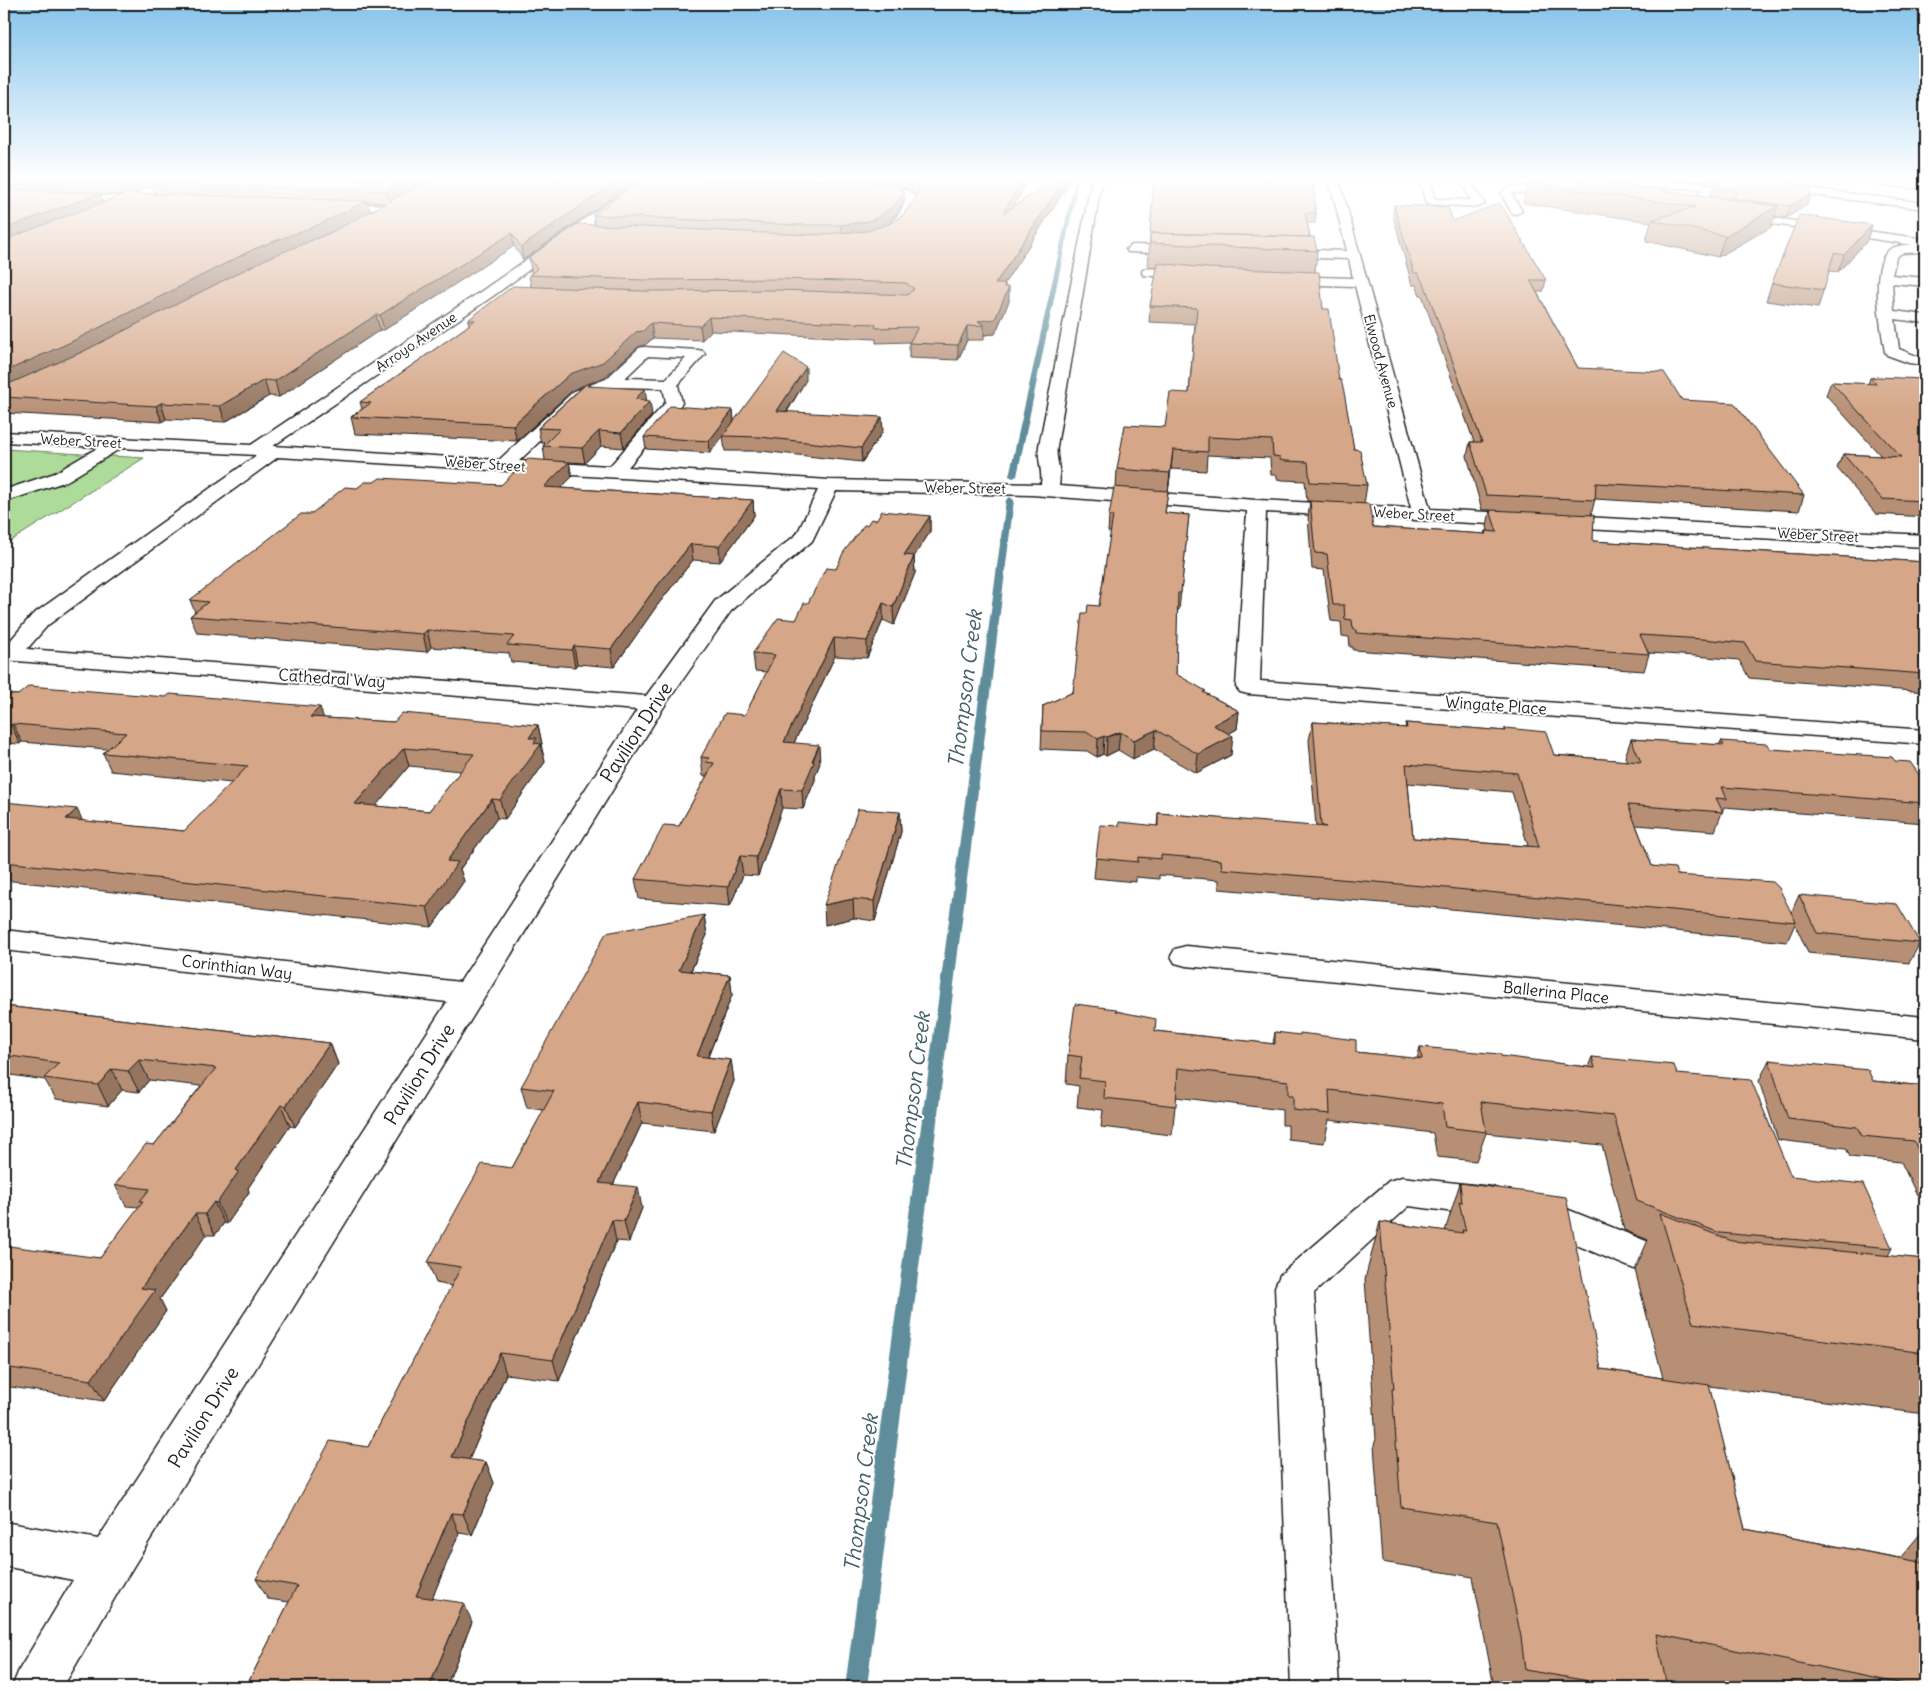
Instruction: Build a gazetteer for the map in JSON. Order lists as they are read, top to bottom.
{
  "streets": {
    "street": [
      "Arroyo Avenue",
      "Elwood Avenue",
      "Weber Street",
      "Cathedral Way",
      "Wingate Place",
      "Pavilion Drive",
      "Corinthian Way",
      "Ballerina Place"
    ]
  },
  "crossings": [
    ["Arroyo Avenue", "Weber Street"],
    ["Arroyo Avenue", "Cathedral Way"],
    ["Elwood Avenue", "Weber Street"],
    ["Weber Street", "Wingate Place"],
    ["Weber Street", "Pavilion Drive"],
    ["Cathedral Way", "Pavilion Drive"],
    ["Pavilion Drive", "Corinthian Way"]
  ],
  "water": ["Thompson Creek"]
}
